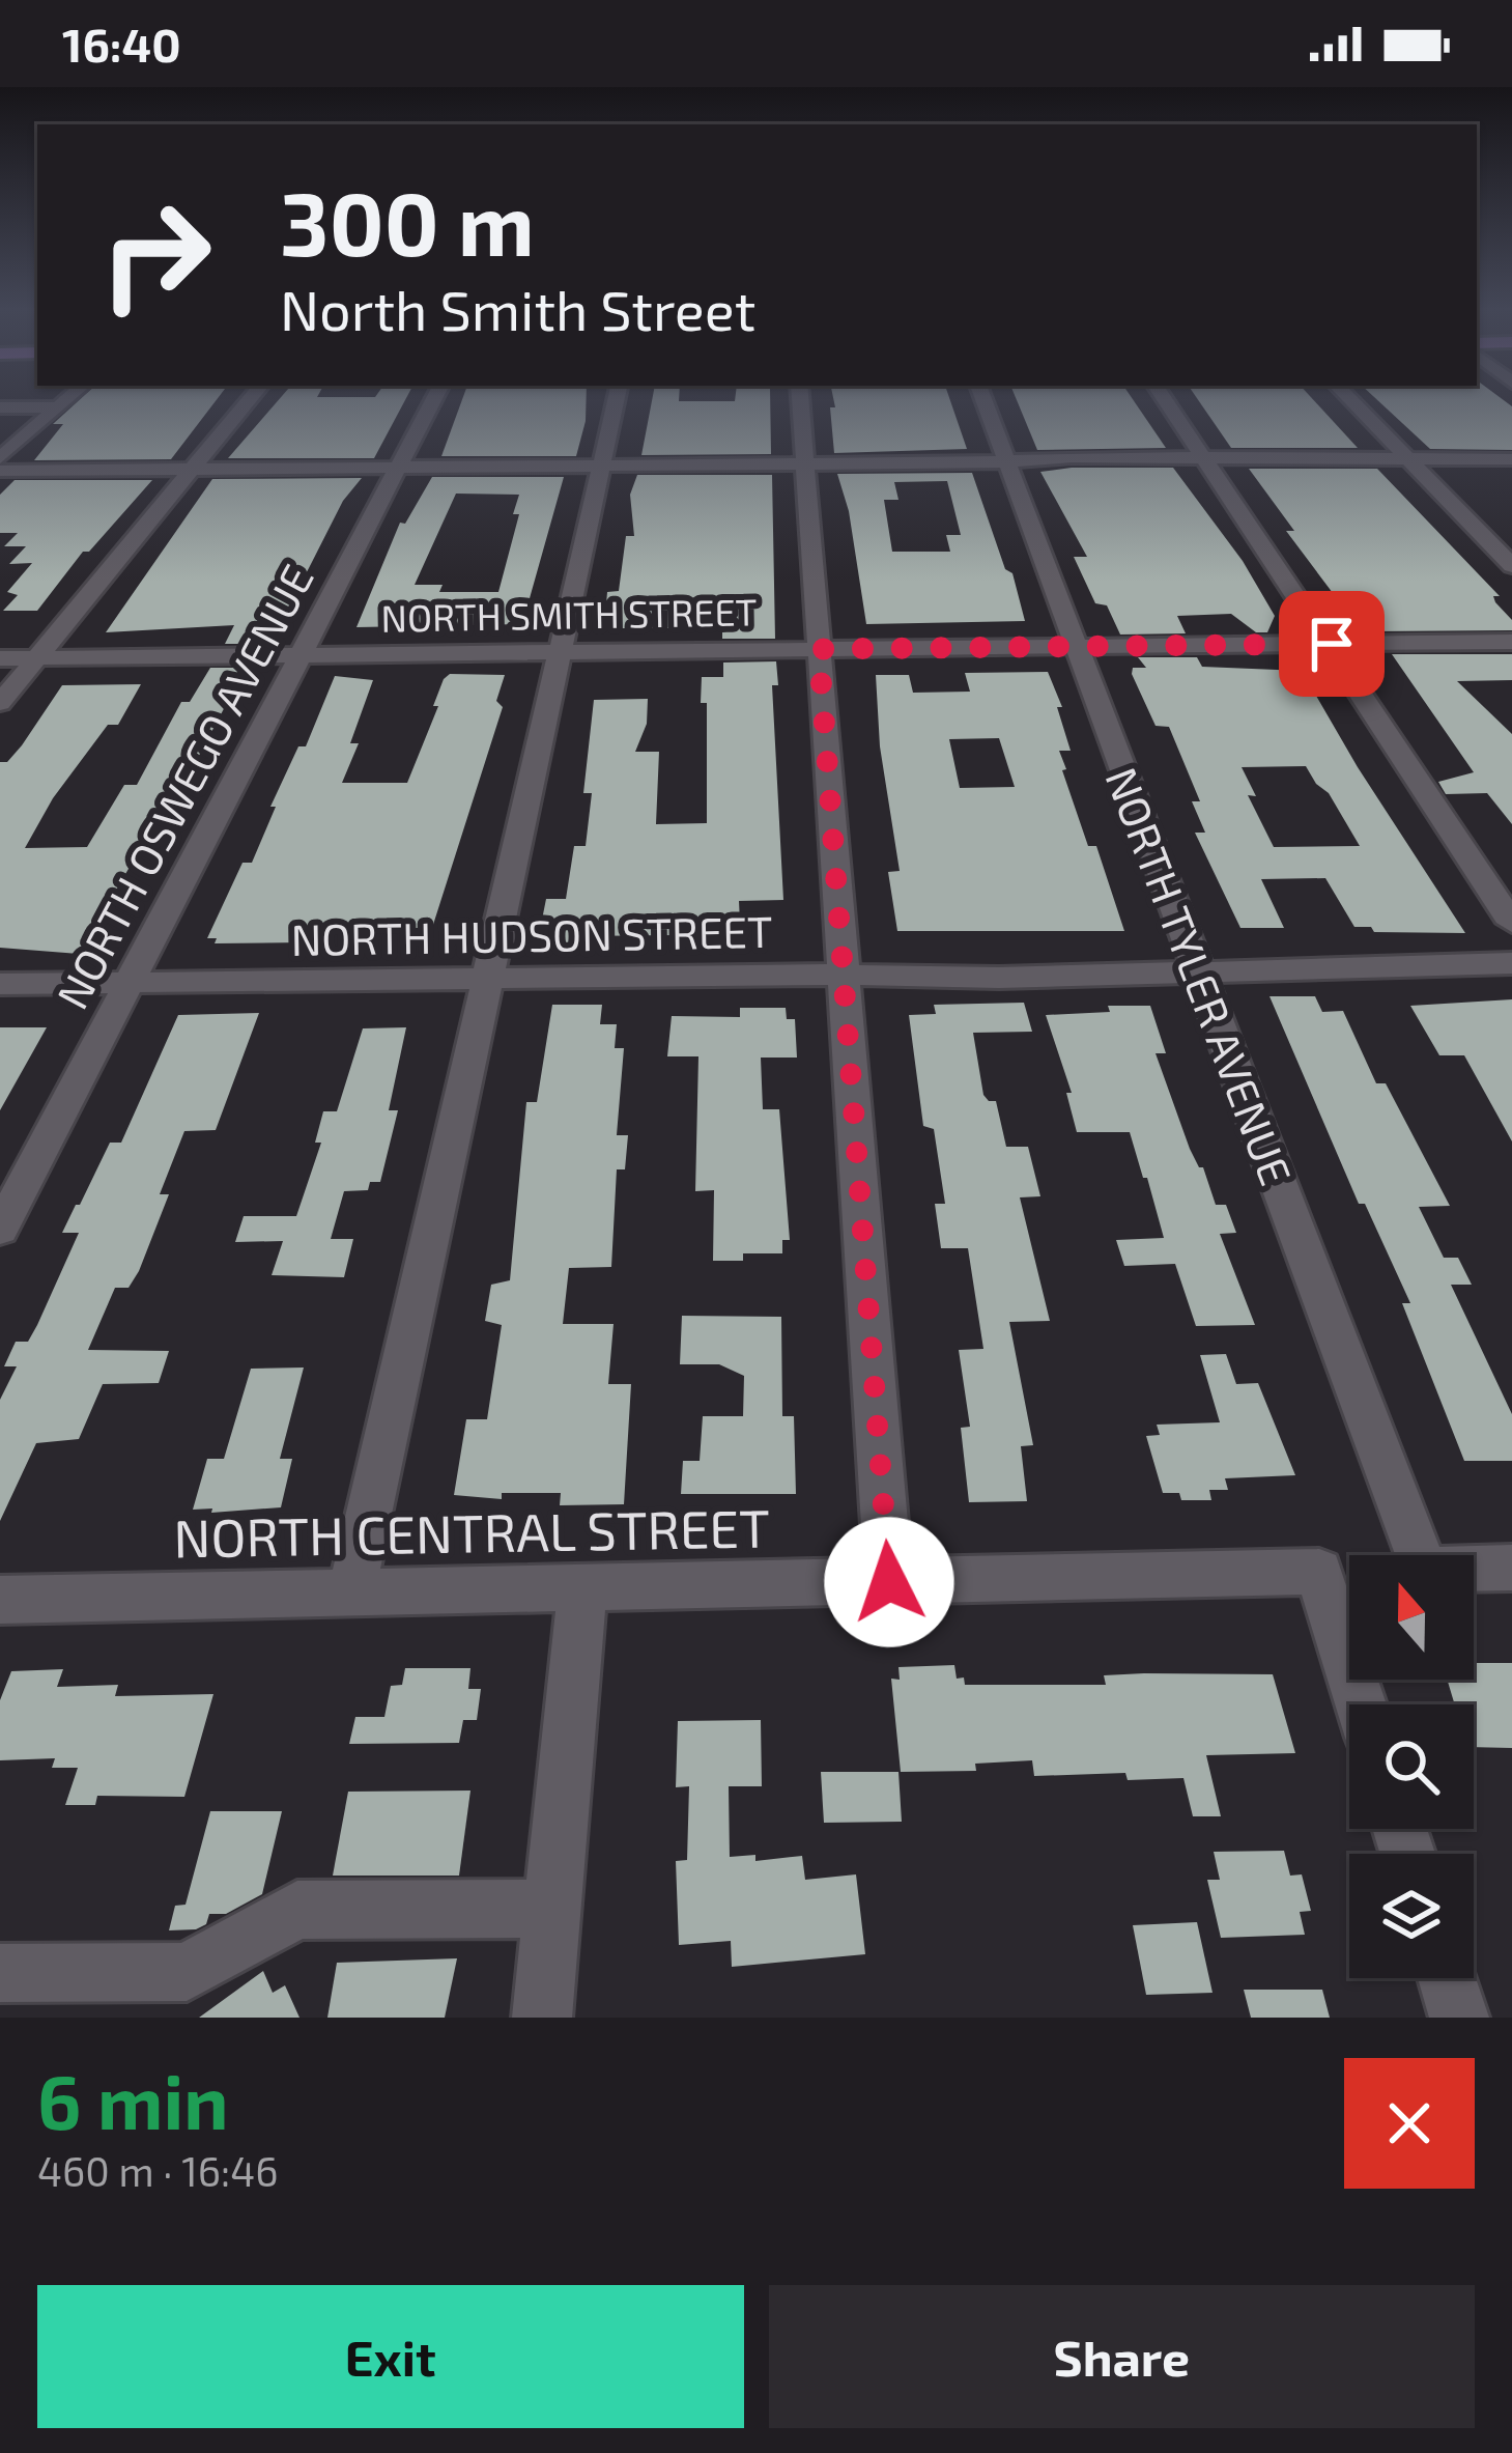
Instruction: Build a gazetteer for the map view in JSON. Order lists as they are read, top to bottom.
{
  "streets": {
    "street": [
      "NORTH SMITH STREET",
      "NORTH OSWEGO AVENUE",
      "NORTH HUDSON STREET",
      "NORTH TYLER AVENUE",
      "NORTH CENTRAL STREET"
    ]
  },
  "crossings": [
    ["NORTH SMITH STREET", "NORTH OSWEGO AVENUE"],
    ["NORTH SMITH STREET", "NORTH TYLER AVENUE"],
    ["NORTH OSWEGO AVENUE", "NORTH HUDSON STREET"],
    ["NORTH HUDSON STREET", "NORTH TYLER AVENUE"]
  ],
  "north": "top",
  "page": {
    "status": "16:40",
    "turn": ["300 m", "North Smith Street"],
    "heading": ["6 min", "460 m · 16:46"],
    "buttons": ["Exit", "Share"]
  }
}
